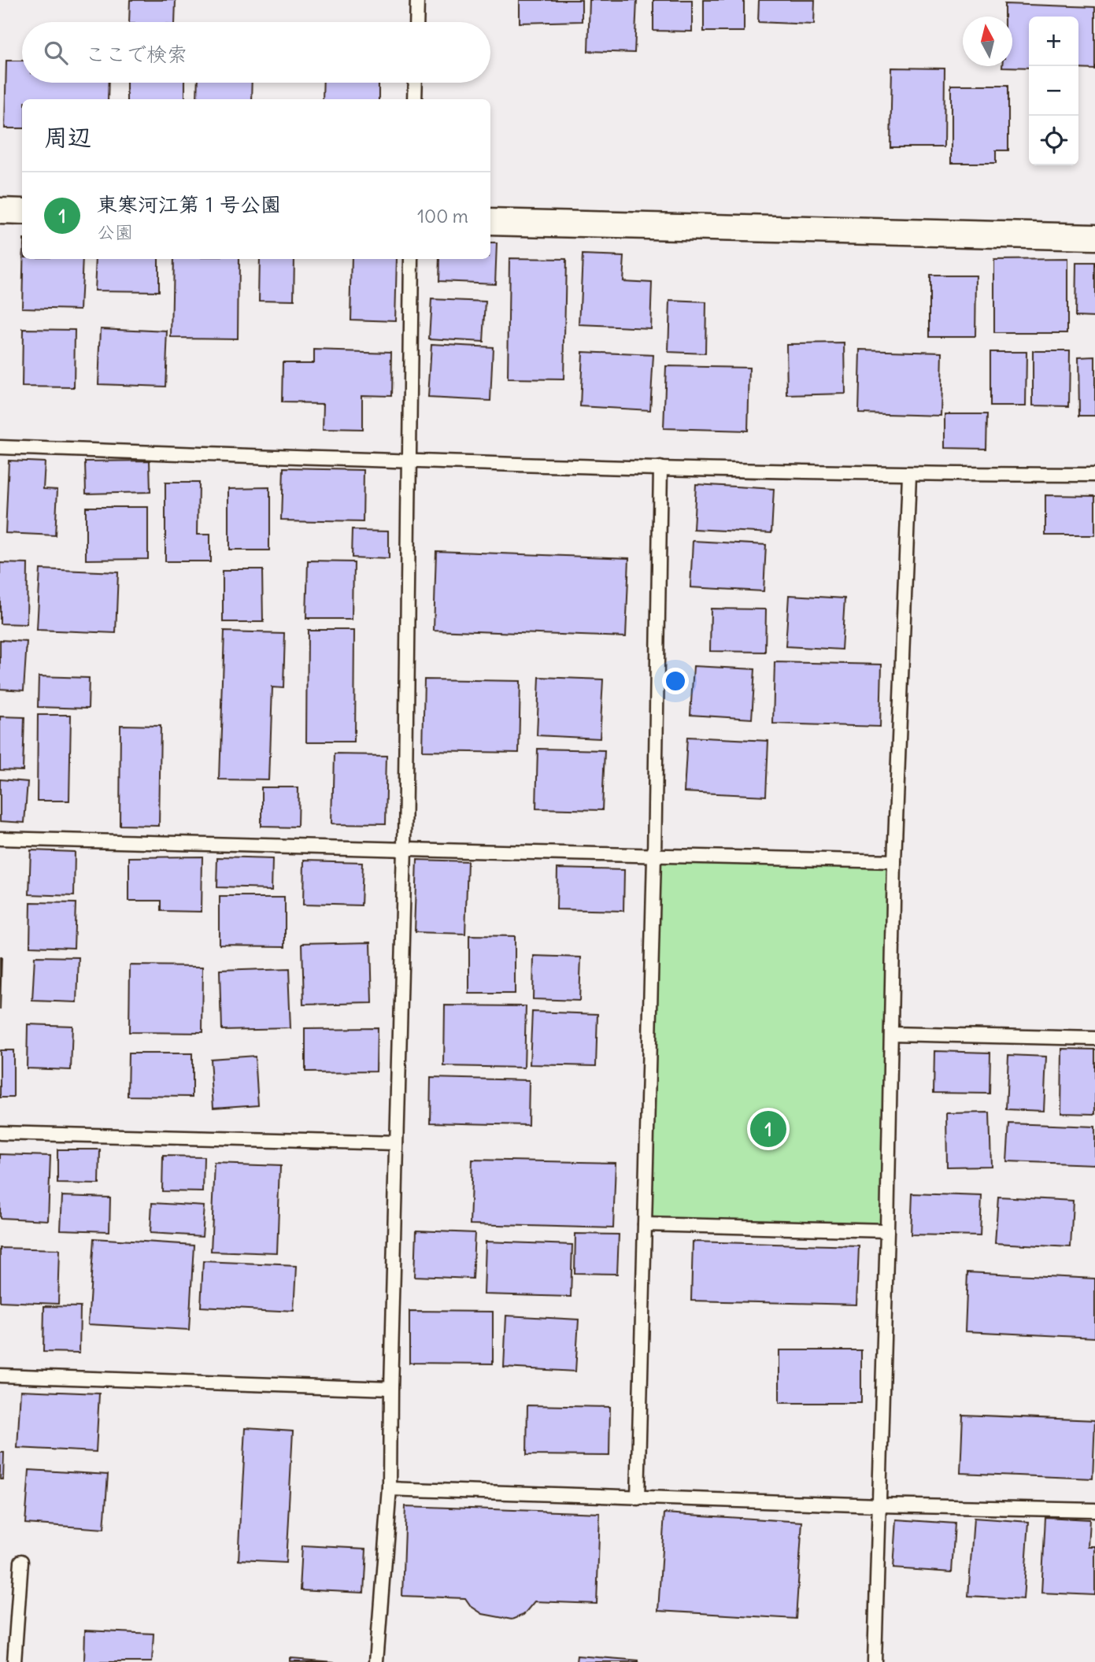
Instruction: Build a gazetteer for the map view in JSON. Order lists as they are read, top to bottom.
{
  "north": "top",
  "page": {
    "map_buttons": ["+", "−"],
    "search": "ここで検索",
    "heading": "周辺",
    "list": [
      {
        "mark": "1",
        "name": "東寒河江第１号公園",
        "note": "公園",
        "value": "100 m"
      }
    ],
    "pins": "1"
  }
}
